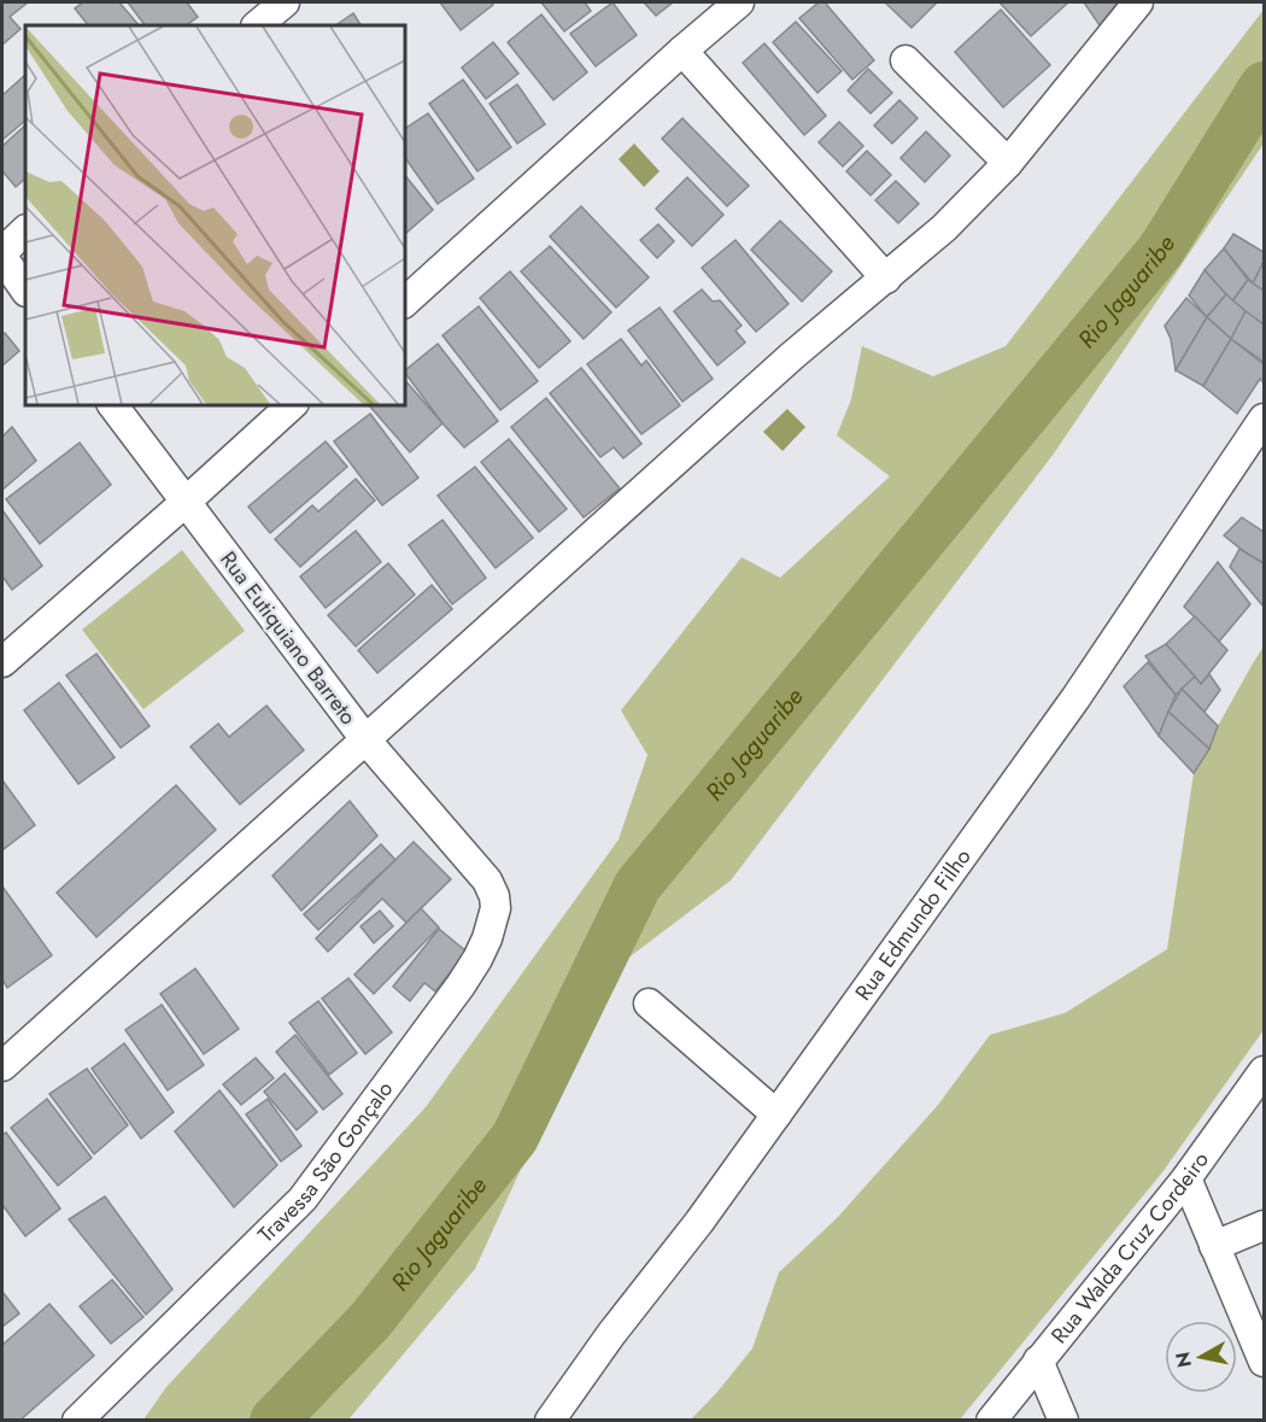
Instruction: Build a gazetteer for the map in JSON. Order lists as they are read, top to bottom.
{
  "streets": {
    "street": [
      "Rua Eutiquiano Barreto",
      "Rua Edmundo Filho",
      "Travessa São Gonçalo",
      "Rua Walda Cruz Cordeiro"
    ]
  },
  "crossings": [
    ["Rua Eutiquiano Barreto", "Travessa São Gonçalo"]
  ],
  "water": ["Rio Jaguaribe"],
  "north": "left"
}
